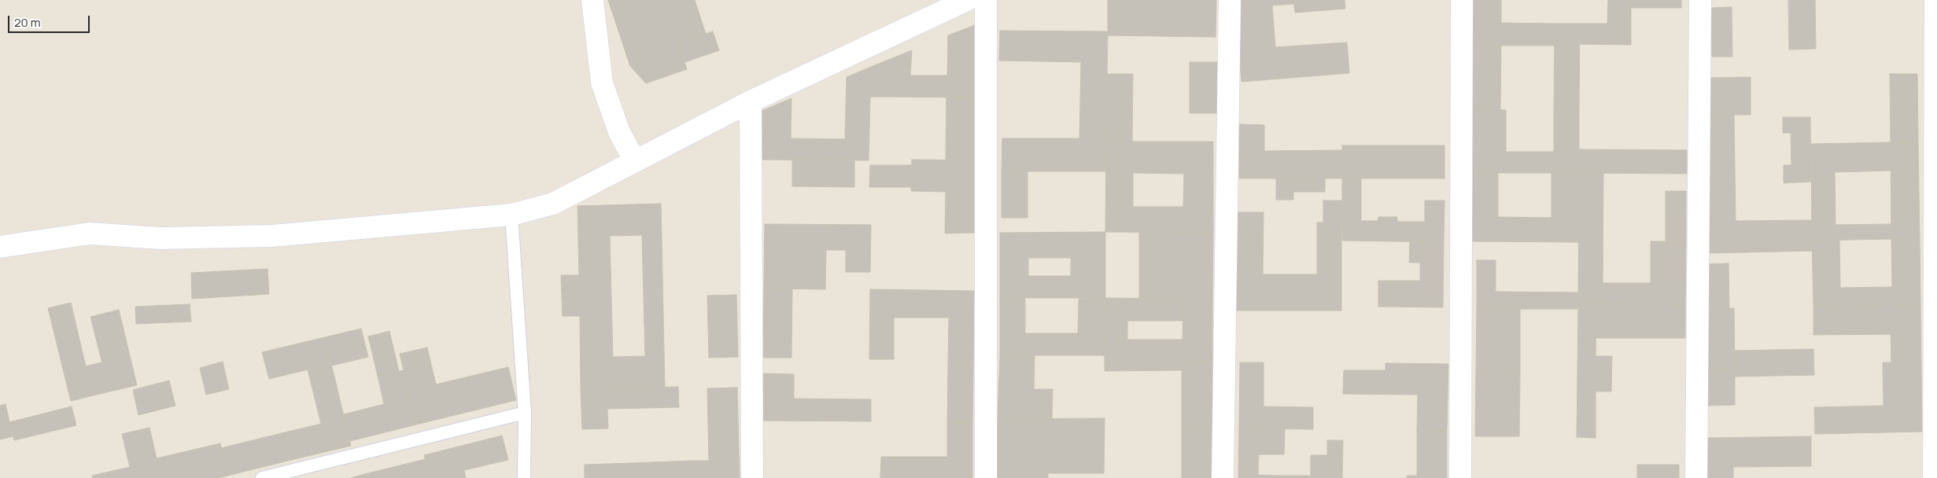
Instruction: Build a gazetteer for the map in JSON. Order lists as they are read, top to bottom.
{
  "scale_bar": "20 m"
}
